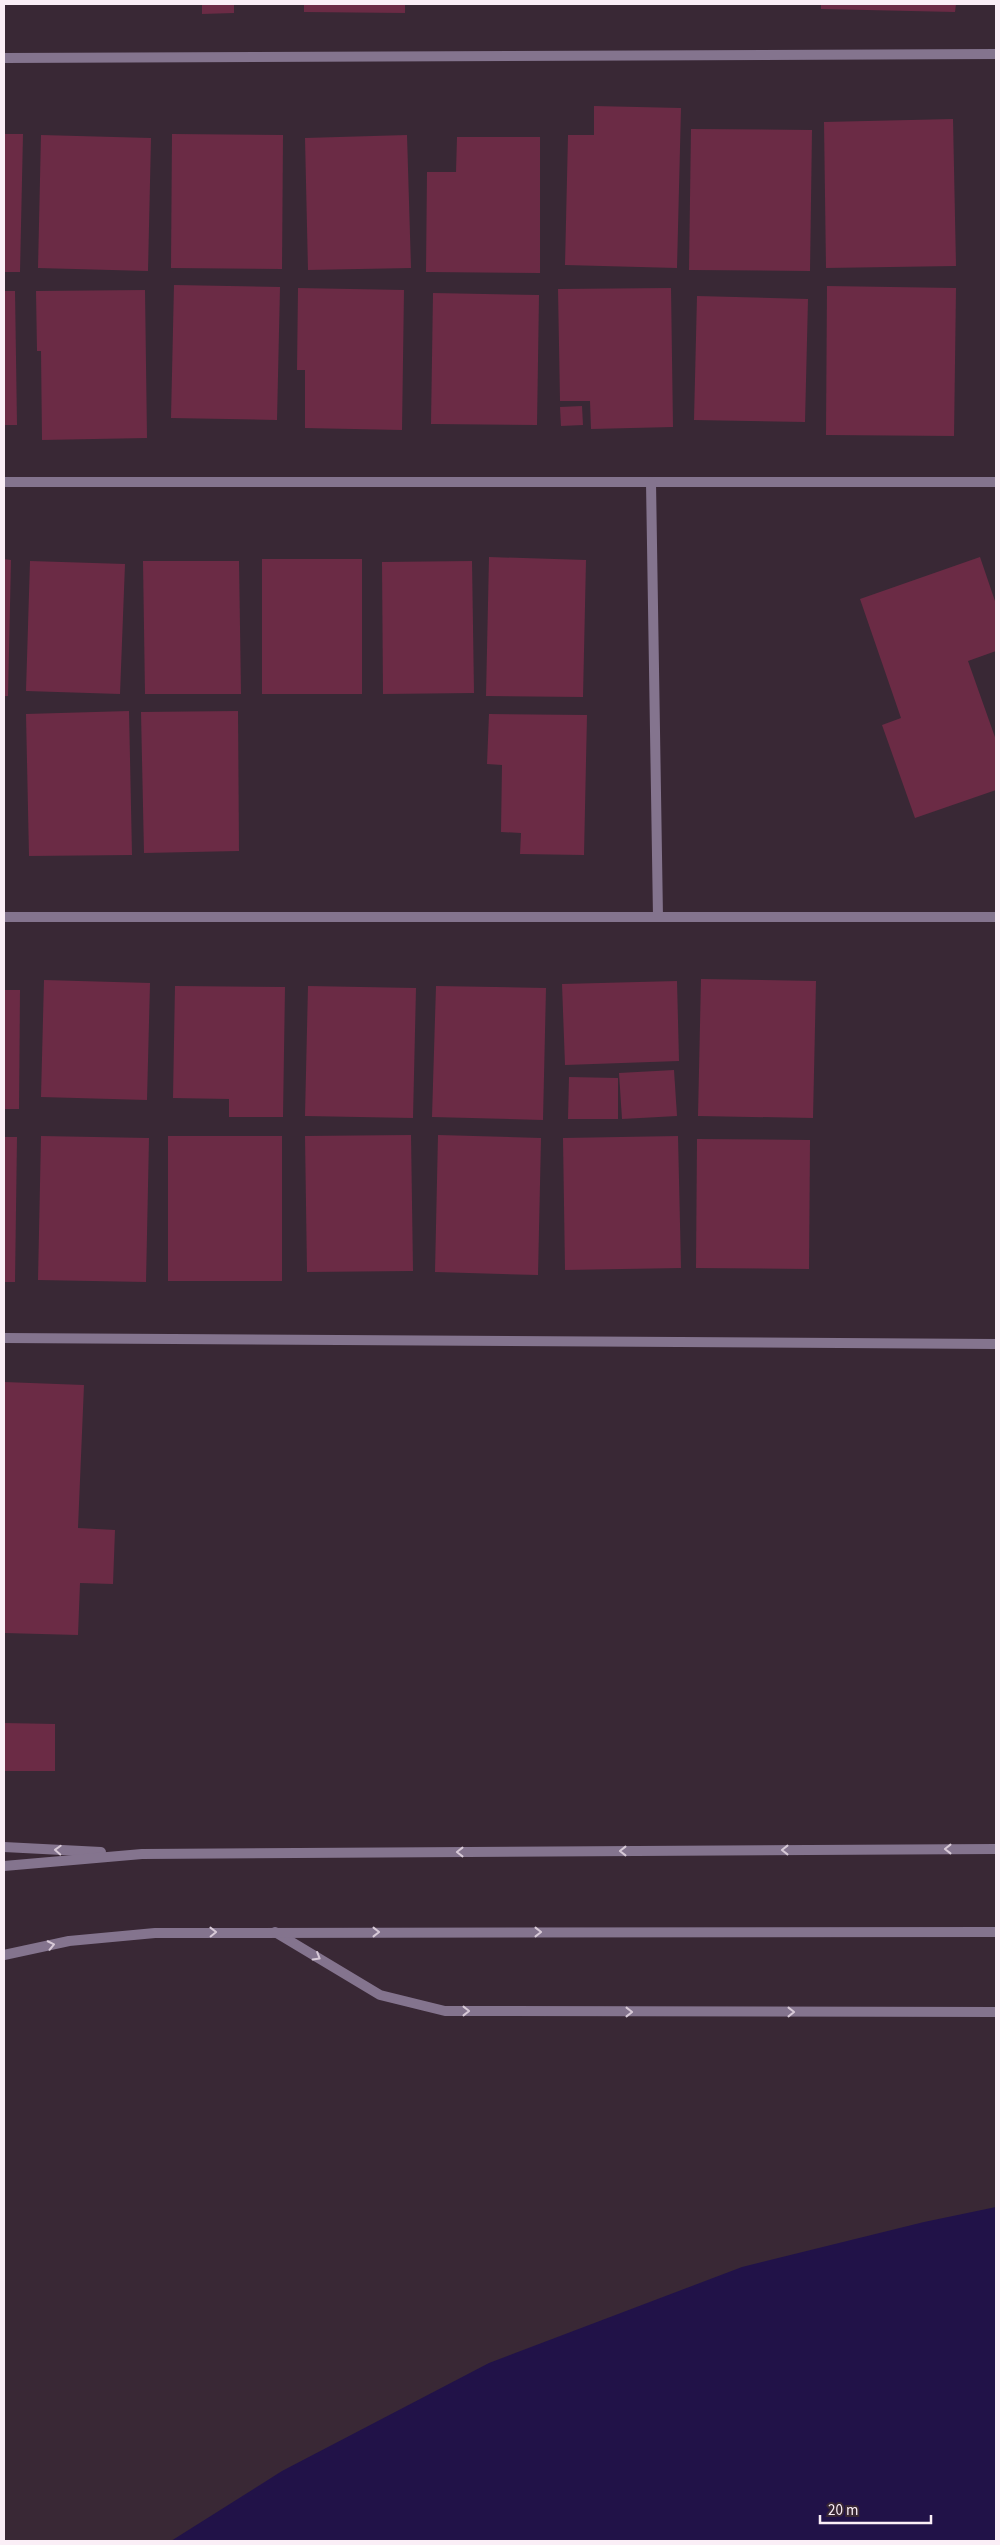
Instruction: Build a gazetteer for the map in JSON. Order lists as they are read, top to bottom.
{
  "scale_bar": "20 m"
}
